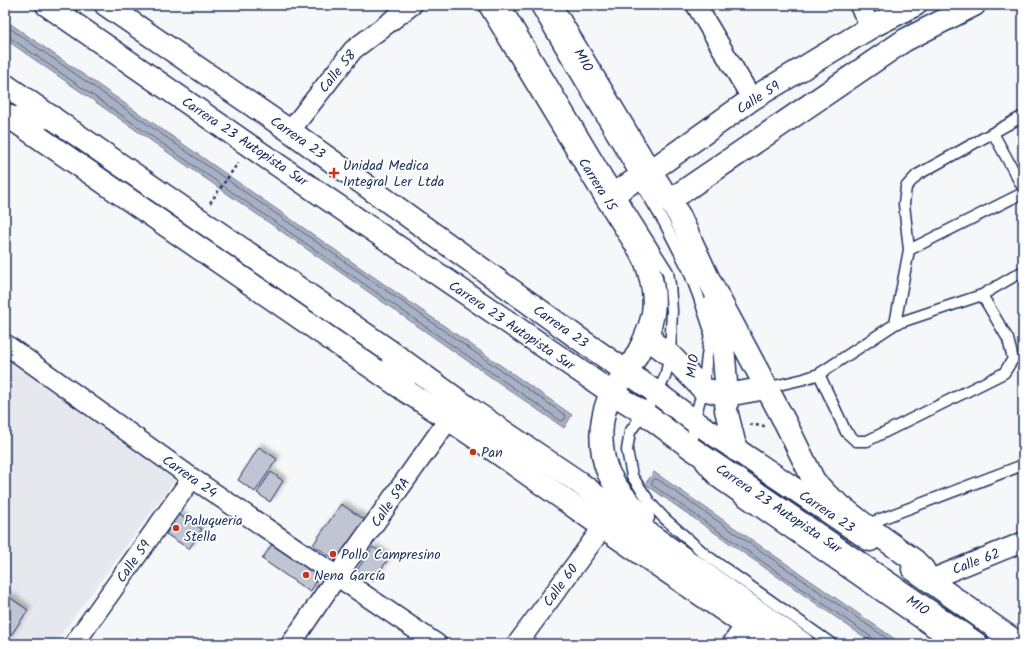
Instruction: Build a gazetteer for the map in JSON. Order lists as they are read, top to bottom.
{
  "streets": {
    "main road": [
      "Calle 59",
      "Carrera 23",
      "Carrera 23 Autopista Sur",
      "Carrera 15"
    ],
    "street": [
      "Calle 58",
      "Carrera 24",
      "Calle 59A",
      "Calle 62",
      "Calle 60"
    ],
    "lane": ["MIO"]
  },
  "crossings": [
    ["MIO", "Calle 59"],
    ["MIO", "Carrera 23"],
    ["MIO", "Carrera 23 Autopista Sur"],
    ["MIO", "Carrera 15"],
    ["Calle 58", "Carrera 23"],
    ["Calle 59", "Carrera 15"],
    ["Calle 59", "Carrera 24"],
    ["Carrera 23", "Carrera 15"],
    ["Carrera 23", "Calle 62"],
    ["Carrera 23 Autopista Sur", "Carrera 15"],
    ["Carrera 24", "Calle 59A"]
  ],
  "places": {
    "health": ["Unidad Medica Integral Ler Ltda"],
    "other": [
      "Pan",
      "Paluqueria Stella",
      "Pollo Campresino",
      "Nena García"
    ]
  }
}
